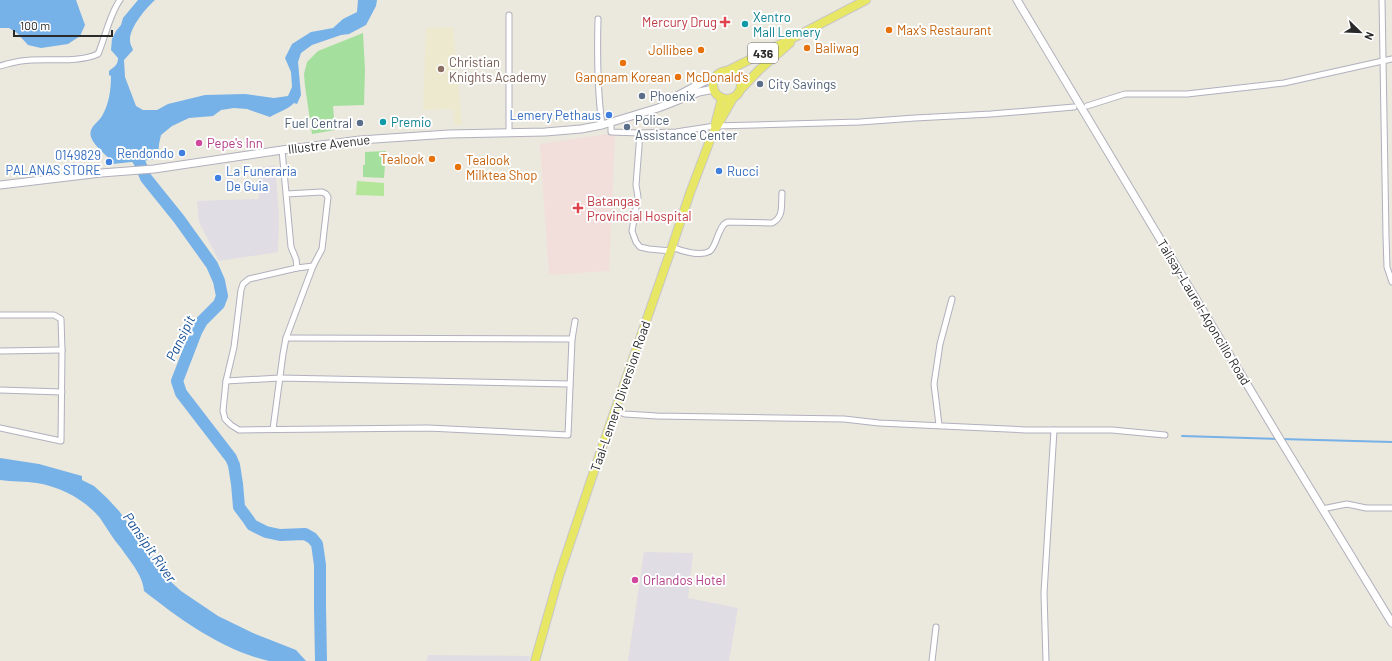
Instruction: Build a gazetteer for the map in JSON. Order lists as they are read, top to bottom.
{
  "streets": {
    "main road": [
      "436",
      "Illustre Avenue",
      "Talisay-Laurel-Agoncillo Road",
      "Taal-Lemery Diversion Road"
    ]
  },
  "crossings": [
    ["436", "Illustre Avenue"],
    ["436", "Taal-Lemery Diversion Road"],
    ["Illustre Avenue", "Taal-Lemery Diversion Road"]
  ],
  "water": ["Pansipit", "Pansipit River"],
  "places": {
    "health": ["Mercury Drug", "Batangas Provincial Hospital"],
    "other": [
      "Xentro Mall Lemery",
      "Max's Restaurant",
      "Baliwag",
      "Jollibee",
      "Gangnam Korean",
      "Christian Knights Academy",
      "McDonald's",
      "City Savings",
      "Phoenix",
      "Lemery Pethaus",
      "Premio",
      "Fuel Central",
      "Police Assistance Center",
      "Pepe's Inn",
      "Rendondo",
      "Tealook",
      "0149829 PALANAS STORE",
      "Tealook Milktea Shop",
      "Rucci",
      "La Funeraria De Guia",
      "Orlandos Hotel"
    ]
  },
  "scale_bar": "100 m",
  "north": "bottom right"
}
